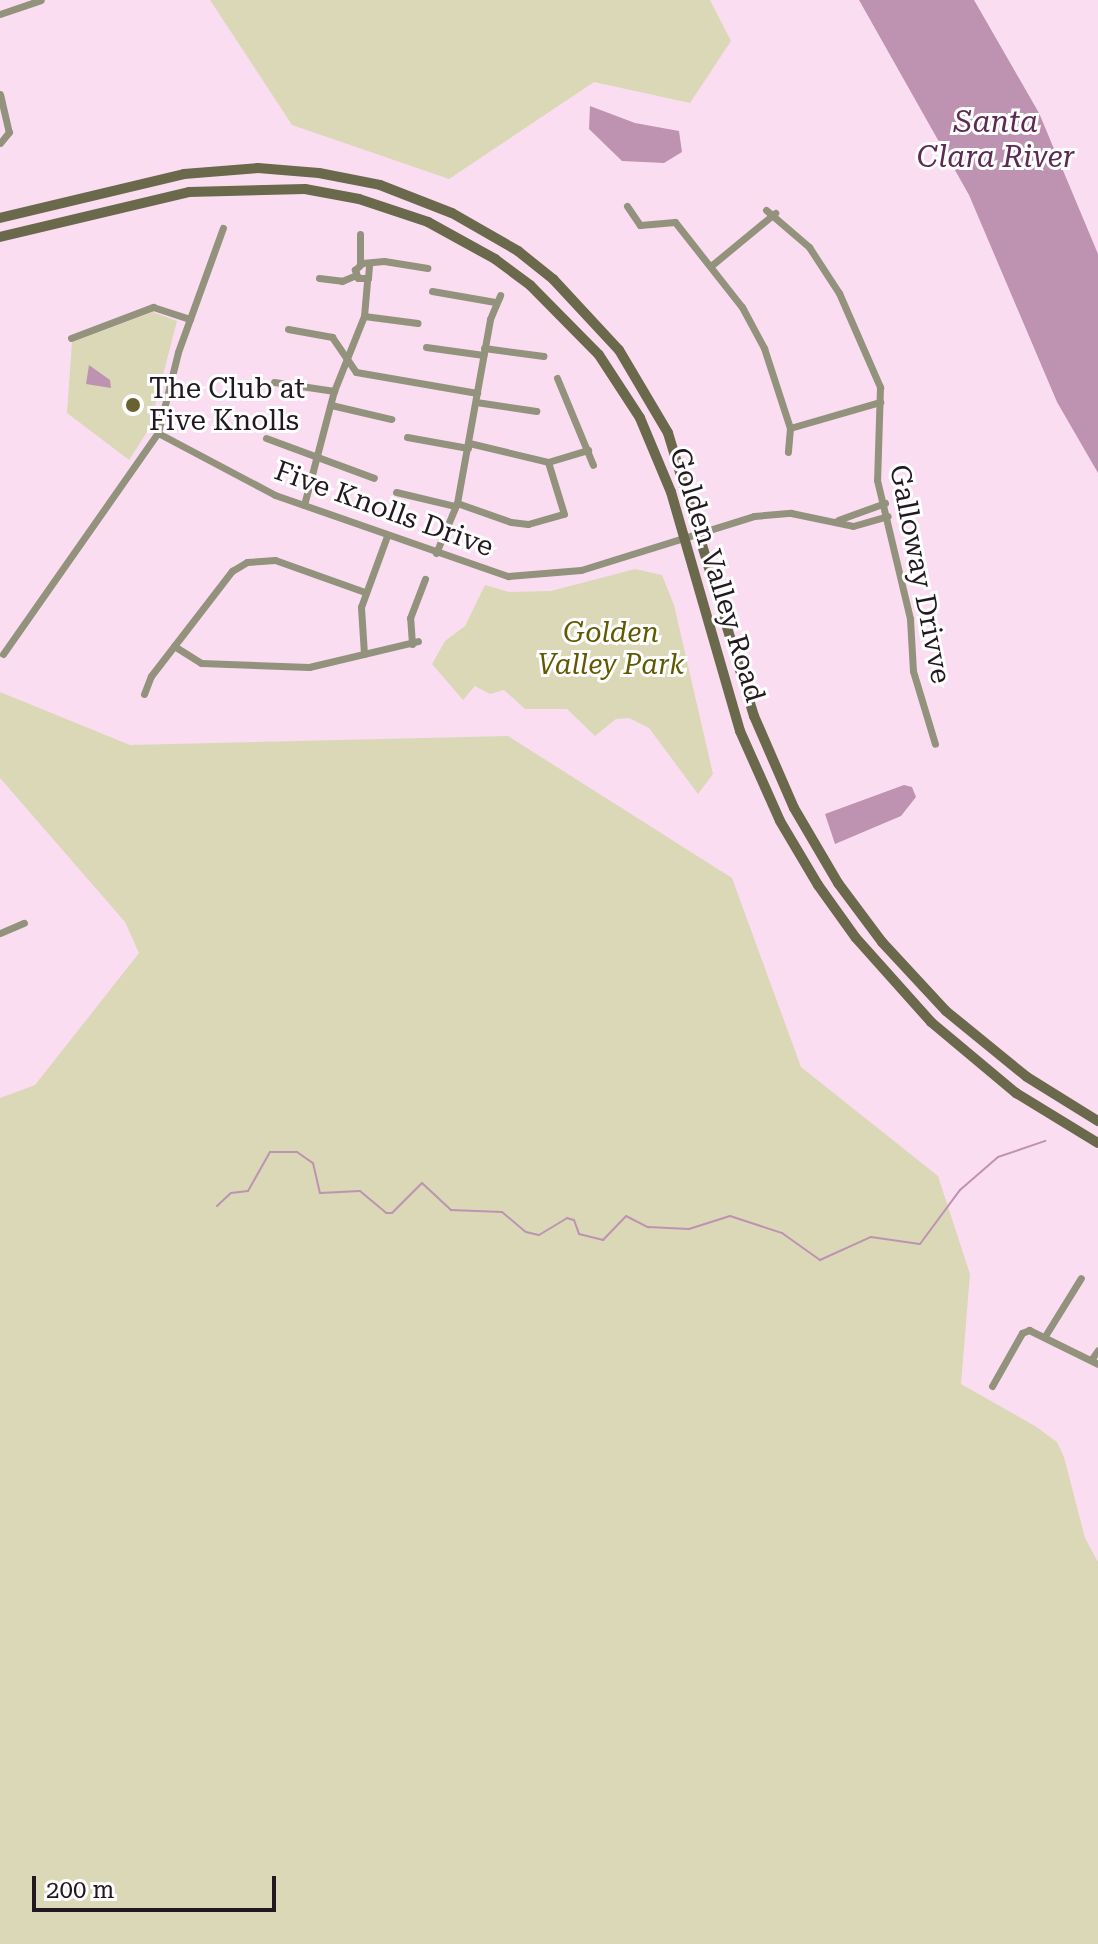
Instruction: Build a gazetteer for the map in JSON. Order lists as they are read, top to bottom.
{
  "streets": {
    "main road": ["Golden Valley Road"],
    "street": ["Five Knolls Drive", "Galloway Drivve"]
  },
  "crossings": [
    ["Five Knolls Drive", "Galloway Drivve"],
    ["Five Knolls Drive", "Golden Valley Road"]
  ],
  "water": ["Santa Clara River"],
  "parks": ["Golden Valley Park"],
  "places": ["The Club at Five Knolls"],
  "scale_bar": "200 m"
}
